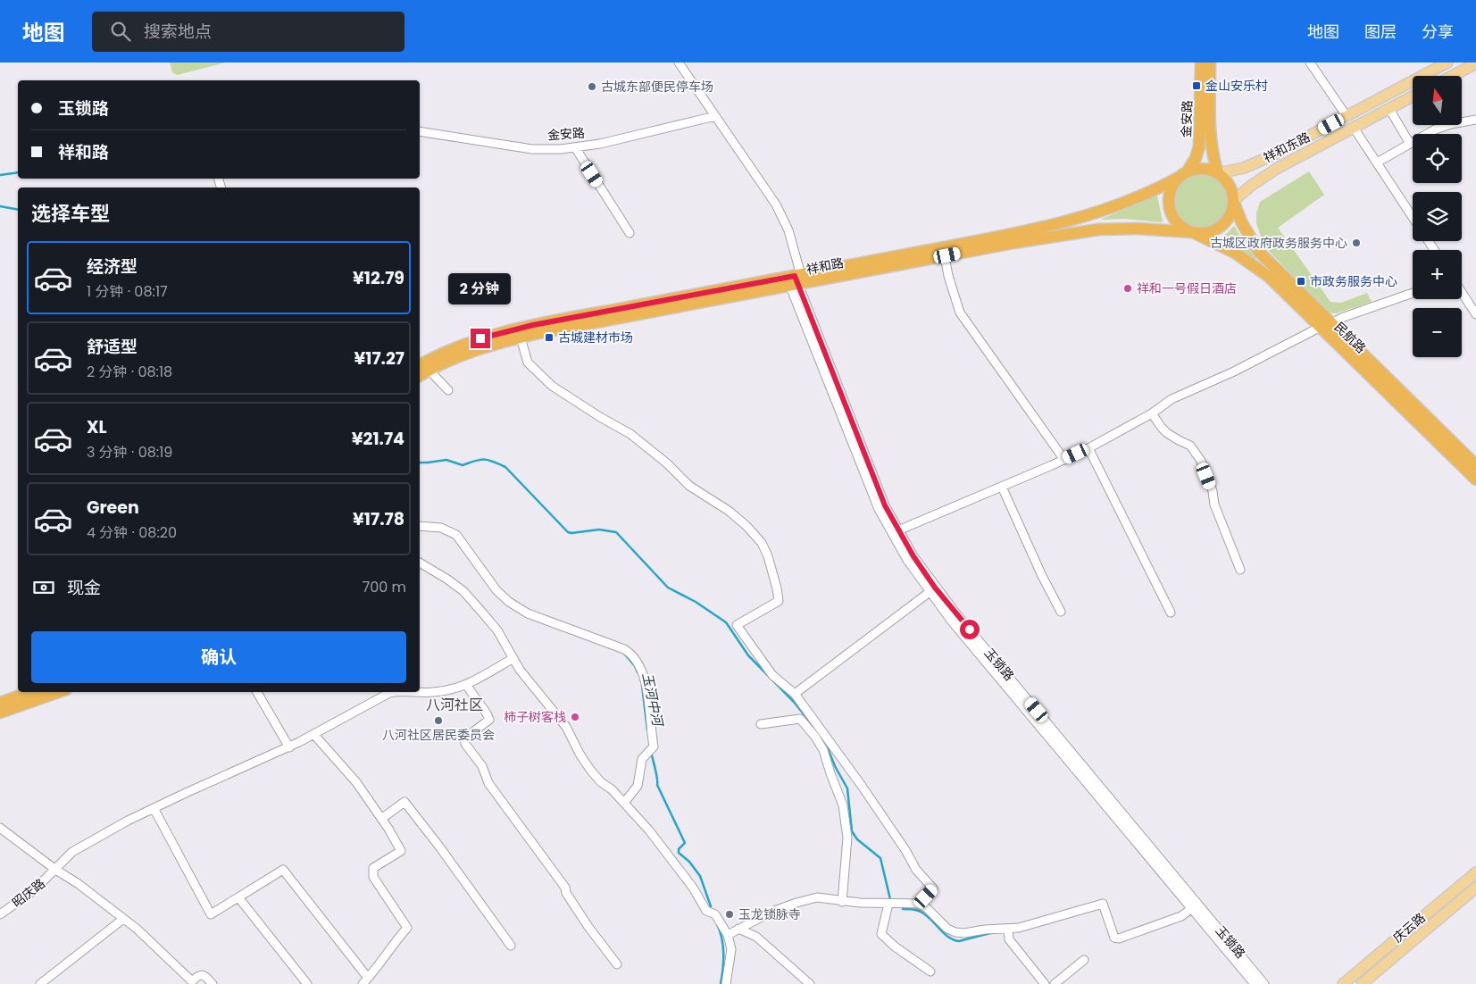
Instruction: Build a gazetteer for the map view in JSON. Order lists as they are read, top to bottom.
{
  "streets": {
    "highway": ["金安路", "祥和路", "民航路"],
    "main road": ["祥和东路", "庆云路"],
    "street": ["玉锁路", "昭庆路"]
  },
  "crossings": [
    ["金安路", "祥和东路"],
    ["金安路", "祥和路"],
    ["金安路", "民航路"],
    ["祥和东路", "祥和路"],
    ["祥和东路", "民航路"],
    ["祥和路", "民航路"],
    ["祥和路", "玉锁路"]
  ],
  "districts": ["八河社区"],
  "water": ["玉河中河"],
  "places": {
    "transit": ["金山安乐村", "市政务服务中心", "古城建材市场"],
    "other": [
      "古城东部便民停车场",
      "古城区政府政务服务中心",
      "祥和一号假日酒店",
      "柿子树客栈",
      "八河社区居民委员会",
      "玉龙锁脉寺"
    ]
  },
  "north": "top",
  "page": {
    "header": "地图",
    "search": "搜索地点",
    "nav": ["地图", "图层", "分享"],
    "map_buttons": ["+", "−"],
    "banner": ["玉锁路", "祥和路"],
    "heading": "选择车型",
    "list": [
      {
        "name": "经济型",
        "note": "1 分钟 · 08:17",
        "value": "¥12.79"
      },
      {
        "name": "舒适型",
        "note": "2 分钟 · 08:18",
        "value": "¥17.27"
      },
      {
        "name": "XL",
        "note": "3 分钟 · 08:19",
        "value": "¥21.74"
      },
      {
        "name": "Green",
        "note": "4 分钟 · 08:20",
        "value": "¥17.78"
      }
    ],
    "bubble": "2 分钟",
    "pay": ["现金", "700 m"],
    "buttons": "确认"
  }
}
